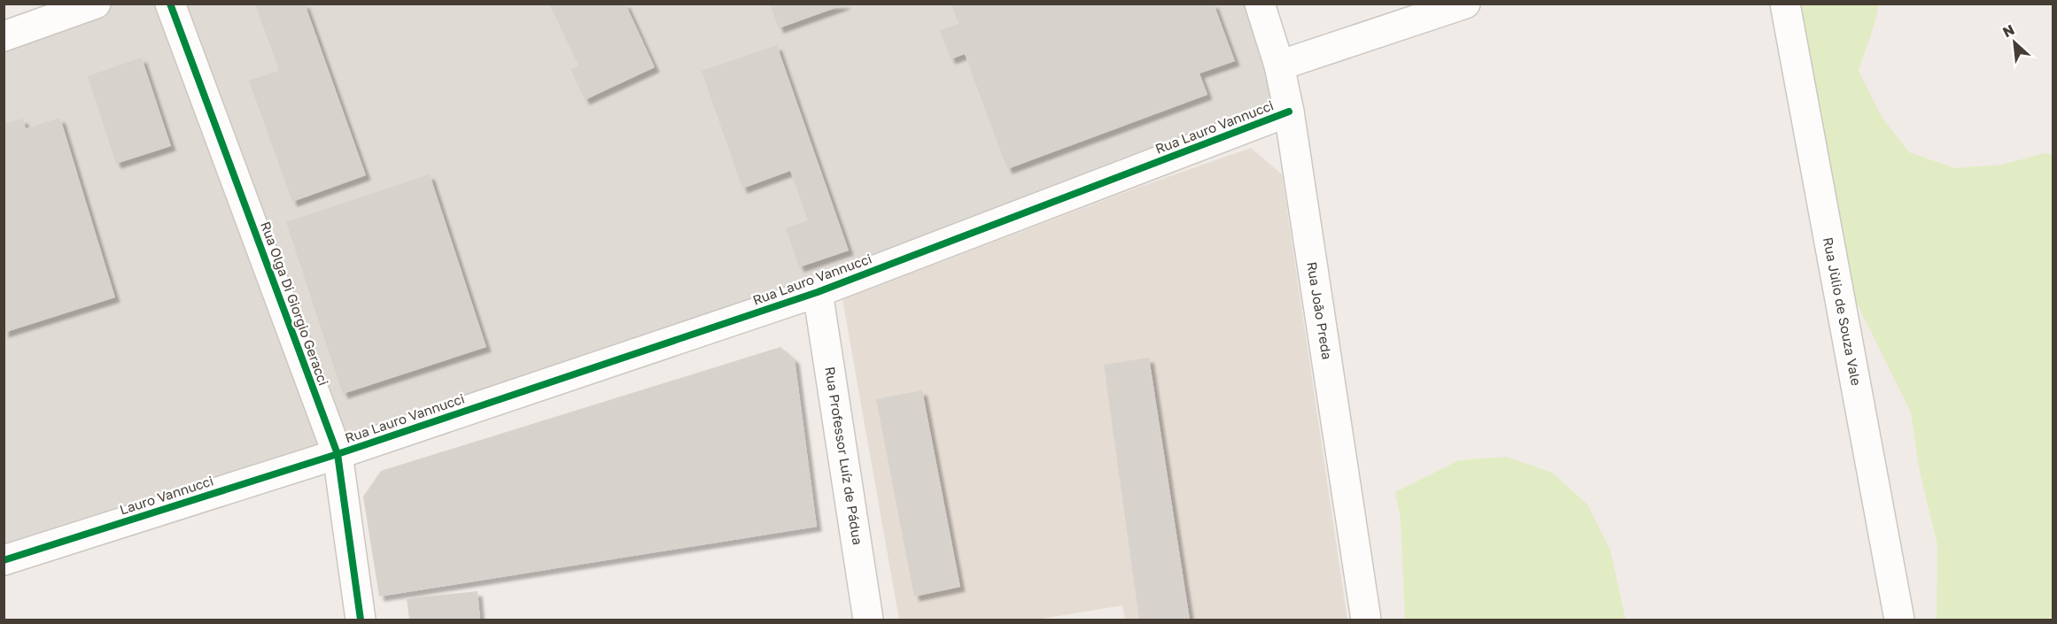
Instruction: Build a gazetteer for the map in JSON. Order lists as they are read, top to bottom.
{
  "streets": {
    "street": [
      "Rua Lauro Vannucci",
      "Rua Olga Di Giorgio Geracci",
      "Rua João Preda",
      "Rua Jùlio de Souza Vale",
      "Rua Professor Luíz de Pádua",
      "Lauro Vannucci"
    ]
  },
  "crossings": [
    ["Rua Lauro Vannucci", "Rua Olga Di Giorgio Geracci"],
    ["Rua Lauro Vannucci", "Rua João Preda"],
    ["Rua Lauro Vannucci", "Rua Professor Luíz de Pádua"],
    ["Rua Lauro Vannucci", "Lauro Vannucci"],
    ["Rua Olga Di Giorgio Geracci", "Lauro Vannucci"]
  ],
  "north": "top left"
}
